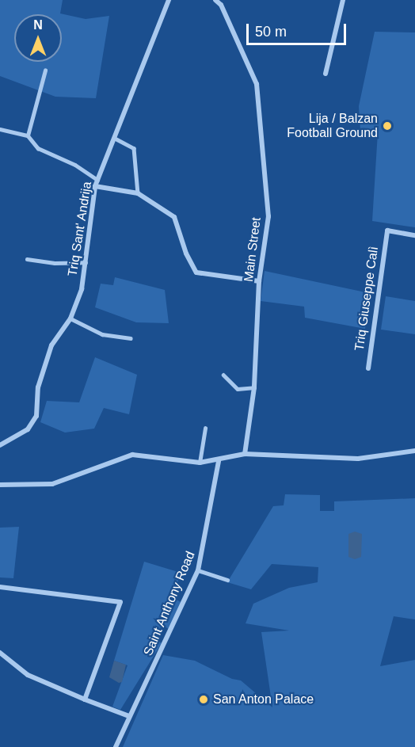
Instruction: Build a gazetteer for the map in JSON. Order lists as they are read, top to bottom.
{
  "streets": {
    "street": [
      "Triq Sant' Andrija",
      "Main Street",
      "Triq Giuseppe Calì",
      "Saint Anthony Road"
    ]
  },
  "places": ["Lija / Balzan Football Ground", "San Anton Palace"],
  "scale_bar": "50 m",
  "north": "top"
}
